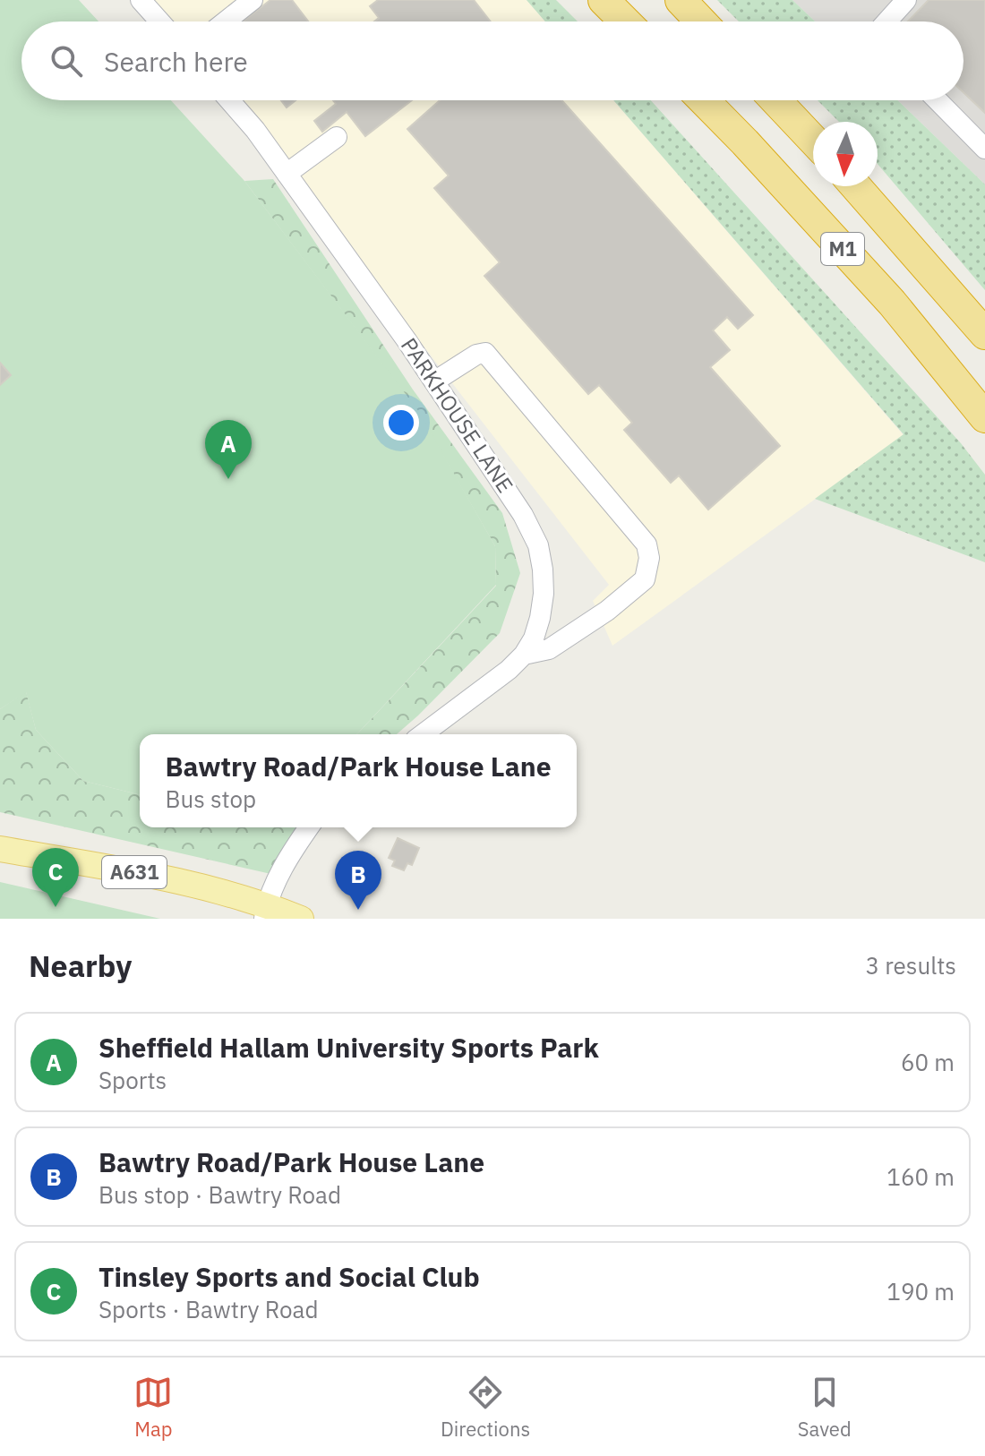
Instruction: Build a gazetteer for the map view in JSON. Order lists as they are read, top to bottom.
{
  "streets": {
    "highway": ["M1"],
    "main road": ["A631"],
    "street": ["PARKHOUSE LANE"]
  },
  "north": "bottom",
  "page": {
    "search": "Search here",
    "pins": ["A", "C", "B"],
    "popup": ["Bawtry Road/Park House Lane", "Bus stop"],
    "heading": ["Nearby", "3 results"],
    "list": [
      {
        "mark": "A",
        "name": "Sheffield Hallam University Sports Park",
        "note": "Sports",
        "value": "60 m"
      },
      {
        "mark": "B",
        "name": "Bawtry Road/Park House Lane",
        "note": "Bus stop · Bawtry Road",
        "value": "160 m"
      },
      {
        "mark": "C",
        "name": "Tinsley Sports and Social Club",
        "note": "Sports · Bawtry Road",
        "value": "190 m"
      }
    ],
    "nav": ["Map", "Directions", "Saved"]
  }
}
